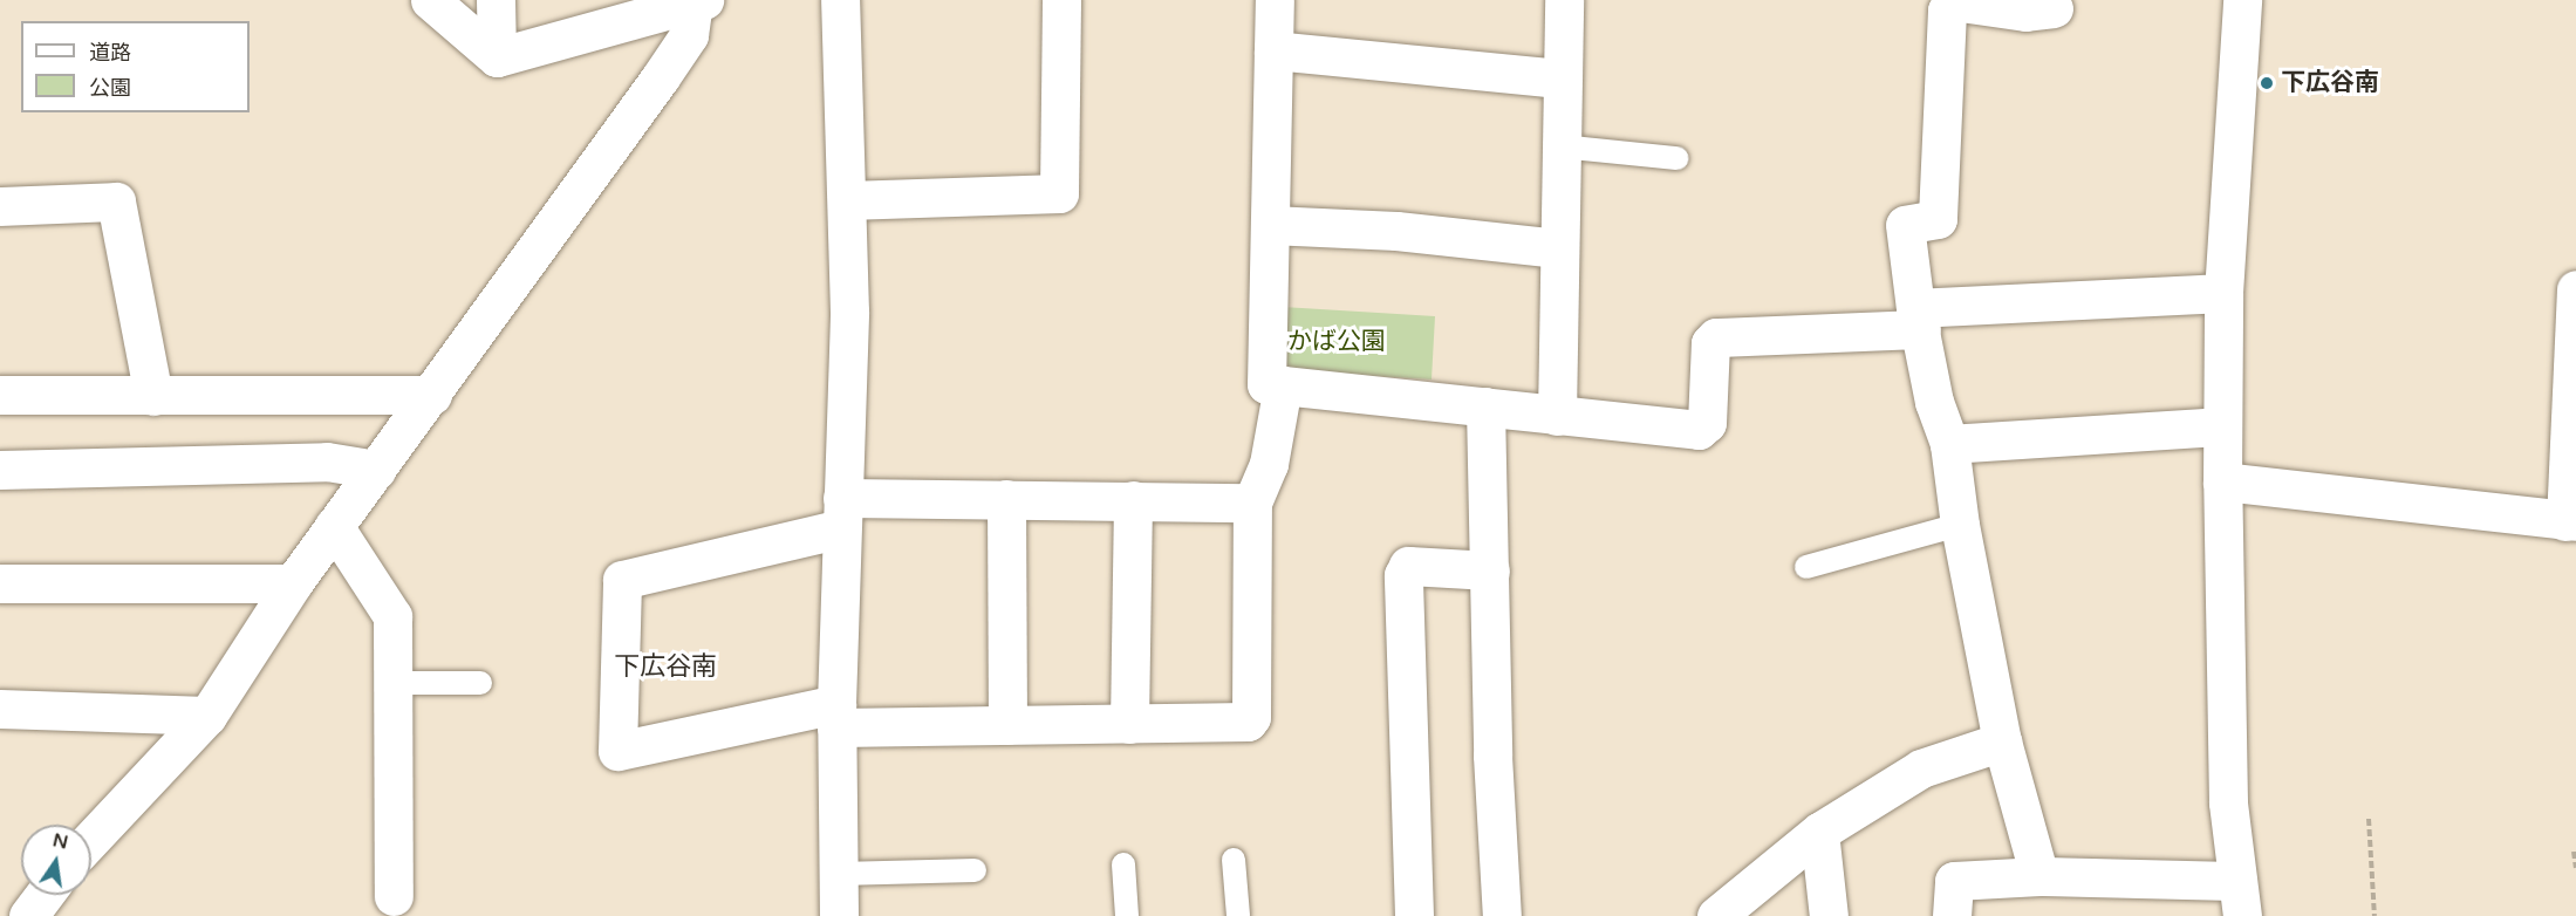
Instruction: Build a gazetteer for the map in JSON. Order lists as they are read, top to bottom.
{
  "districts": ["下広谷南"],
  "parks": ["かば公園"],
  "places": ["下広谷南"],
  "legend": ["道路", "公園"],
  "north": "top"
}
